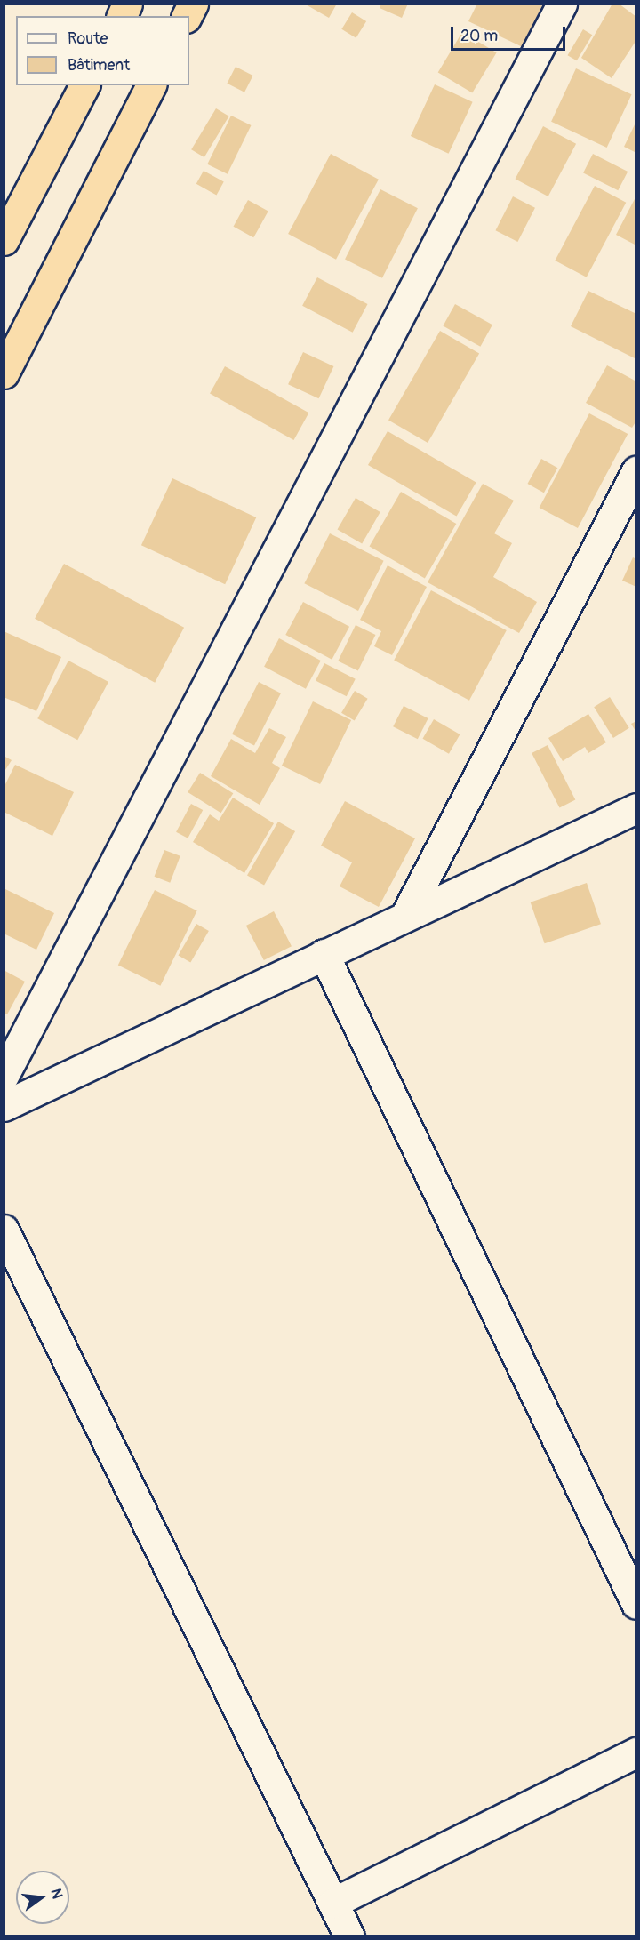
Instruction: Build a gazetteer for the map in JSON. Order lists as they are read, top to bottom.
{
  "legend": ["Route", "Bâtiment"],
  "scale_bar": "20 m",
  "north": "right"
}
